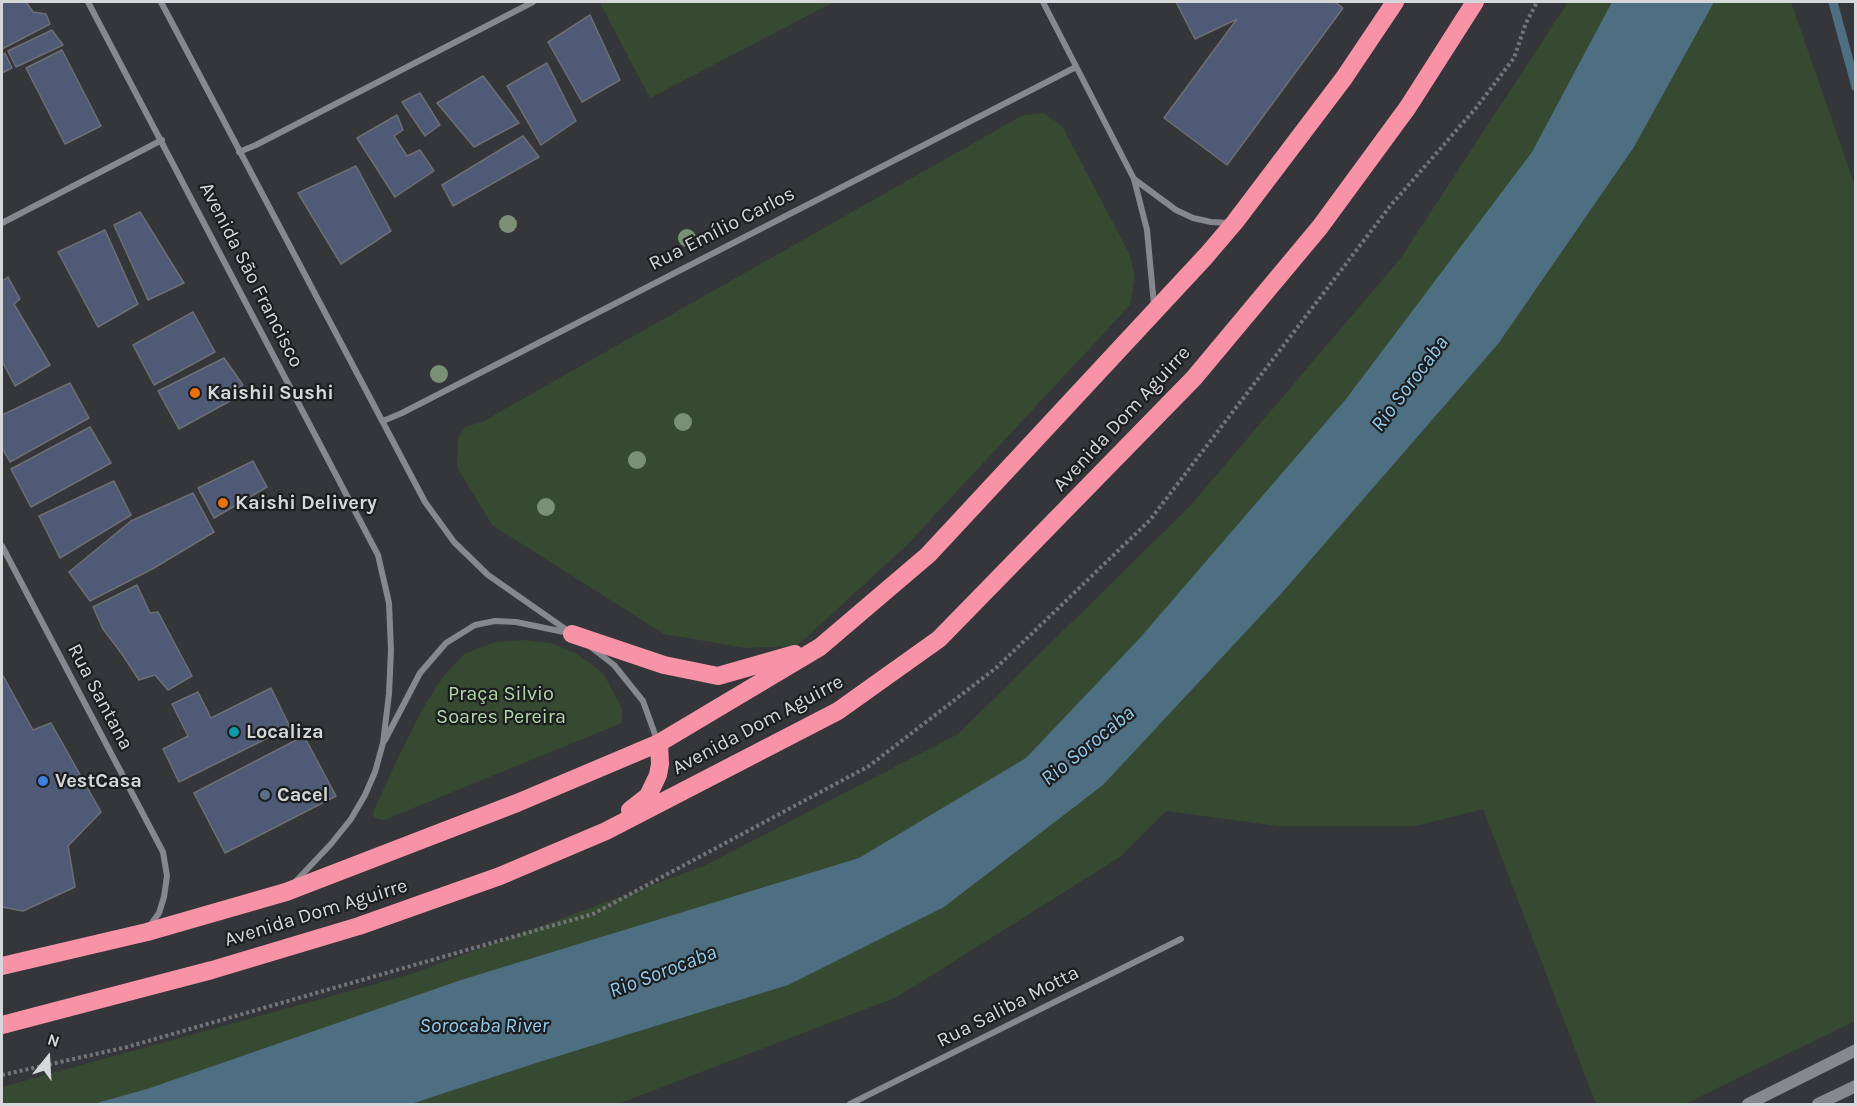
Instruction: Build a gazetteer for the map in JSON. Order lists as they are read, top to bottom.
{
  "streets": {
    "highway": ["Avenida Dom Aguirre"],
    "street": [
      "Rua Emílio Carlos",
      "Avenida São Francisco",
      "Rua Santana",
      "Rua Saliba Motta"
    ]
  },
  "crossings": [
    ["Avenida São Francisco", "Avenida Dom Aguirre"],
    ["Avenida Dom Aguirre", "Rua Santana"]
  ],
  "water": ["Rio Sorocaba", "Sorocaba River"],
  "parks": ["Praça Silvio Soares Pereira"],
  "places": [
    "KaishiI Sushi",
    "Kaishi Delivery",
    "Localiza",
    "VestCasa",
    "Cacel"
  ],
  "north": "top"
}
